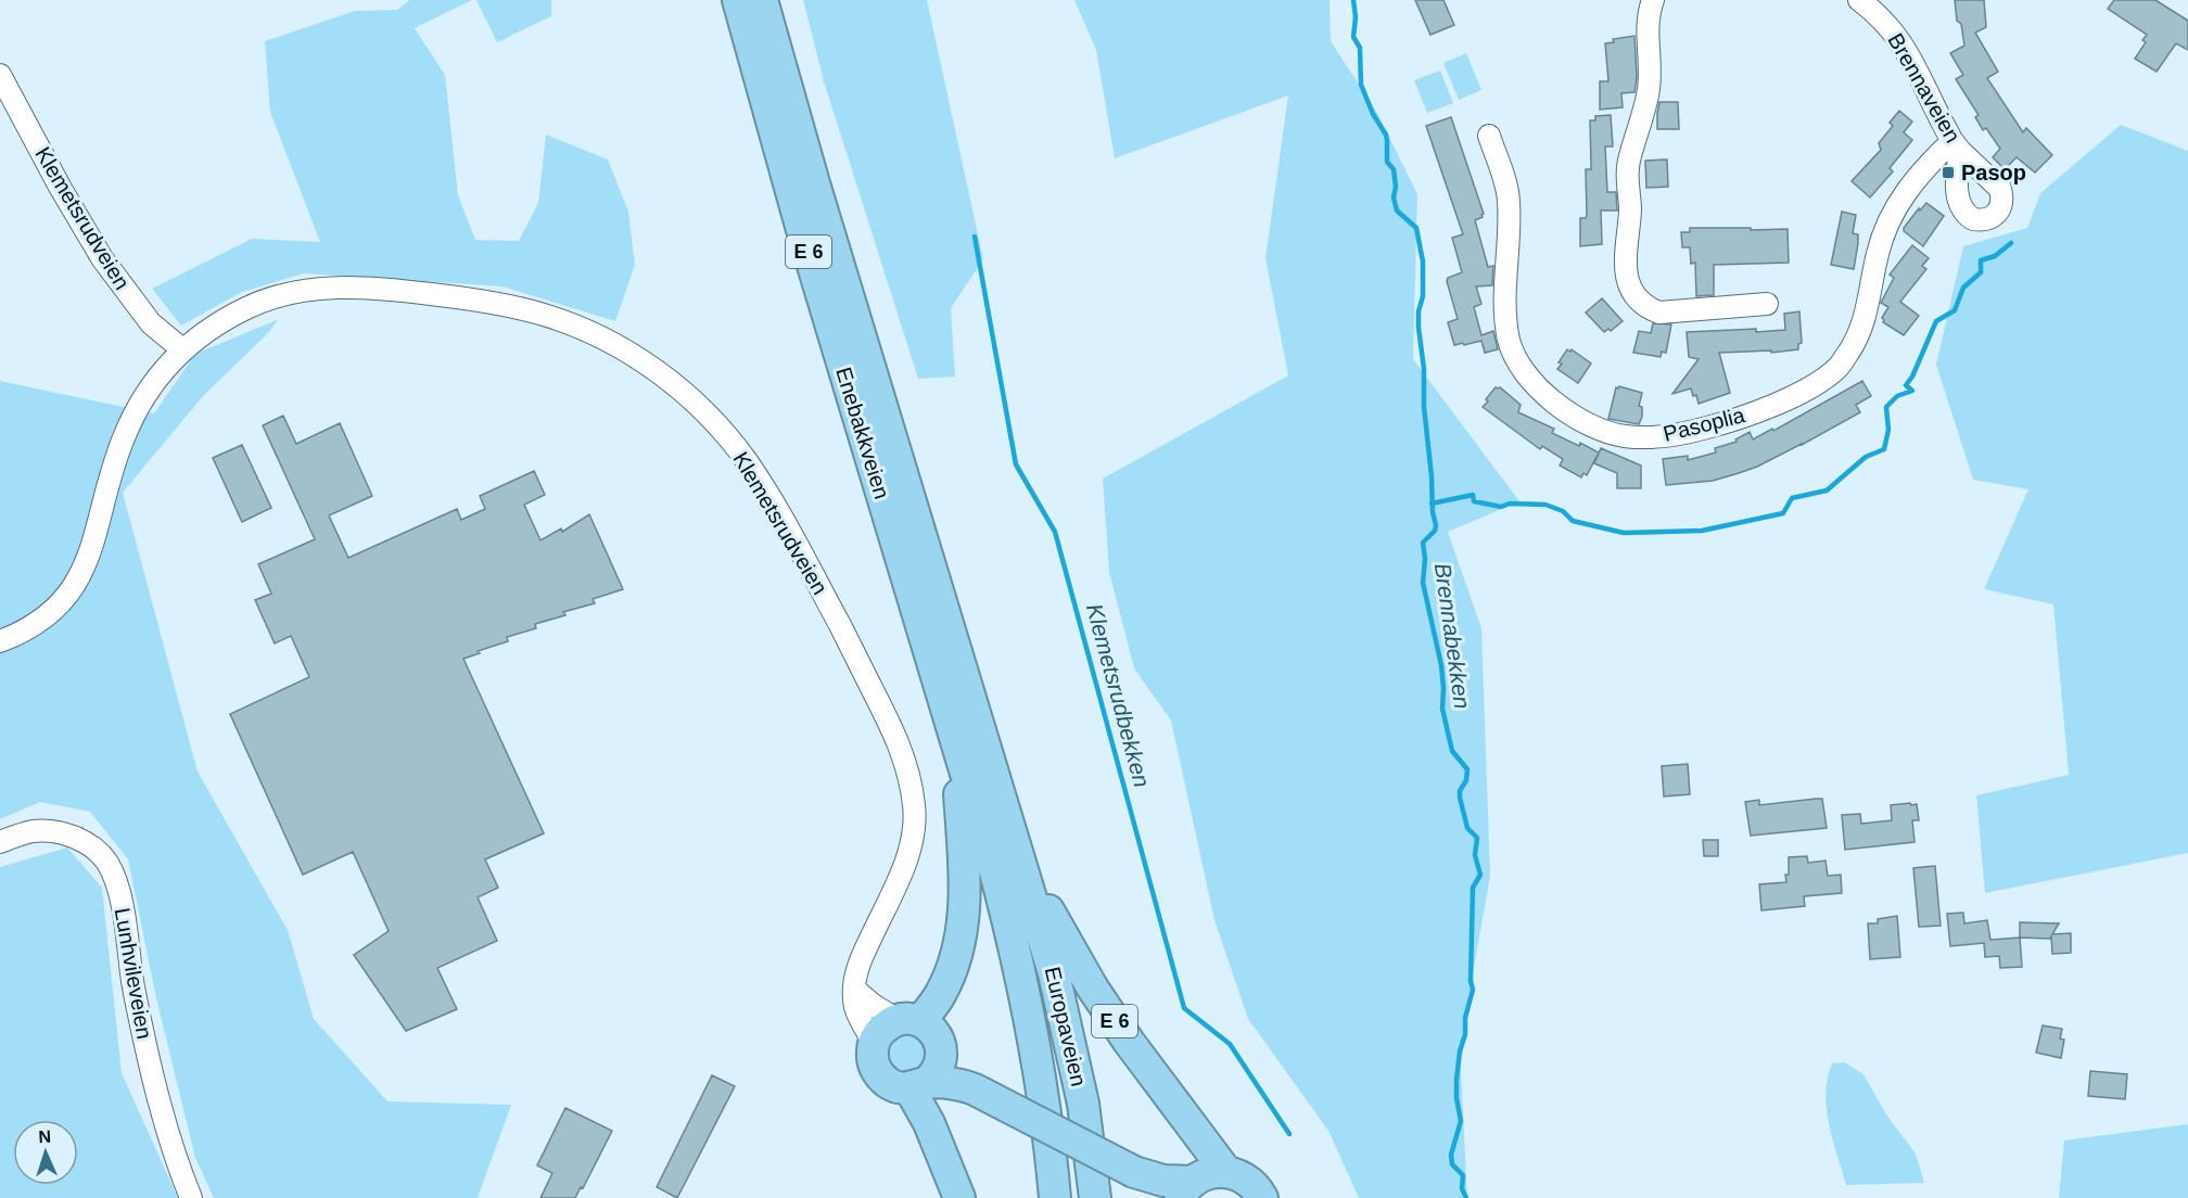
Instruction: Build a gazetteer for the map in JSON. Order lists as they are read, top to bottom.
{
  "streets": {
    "highway": ["E 6", "Enebakkveien", "Europaveien"],
    "street": [
      "Brennaveien",
      "Klemetsrudveien",
      "Pasoplia",
      "Lunhvileveien"
    ]
  },
  "crossings": [
    ["Brennaveien", "Pasoplia"],
    ["Klemetsrudveien", "E 6"],
    ["E 6", "Enebakkveien"],
    ["E 6", "Europaveien"],
    ["Enebakkveien", "Europaveien"]
  ],
  "water": ["Brennabekken", "Klemetsrudbekken"],
  "places": {
    "transit": ["Pasop"]
  },
  "north": "top"
}
